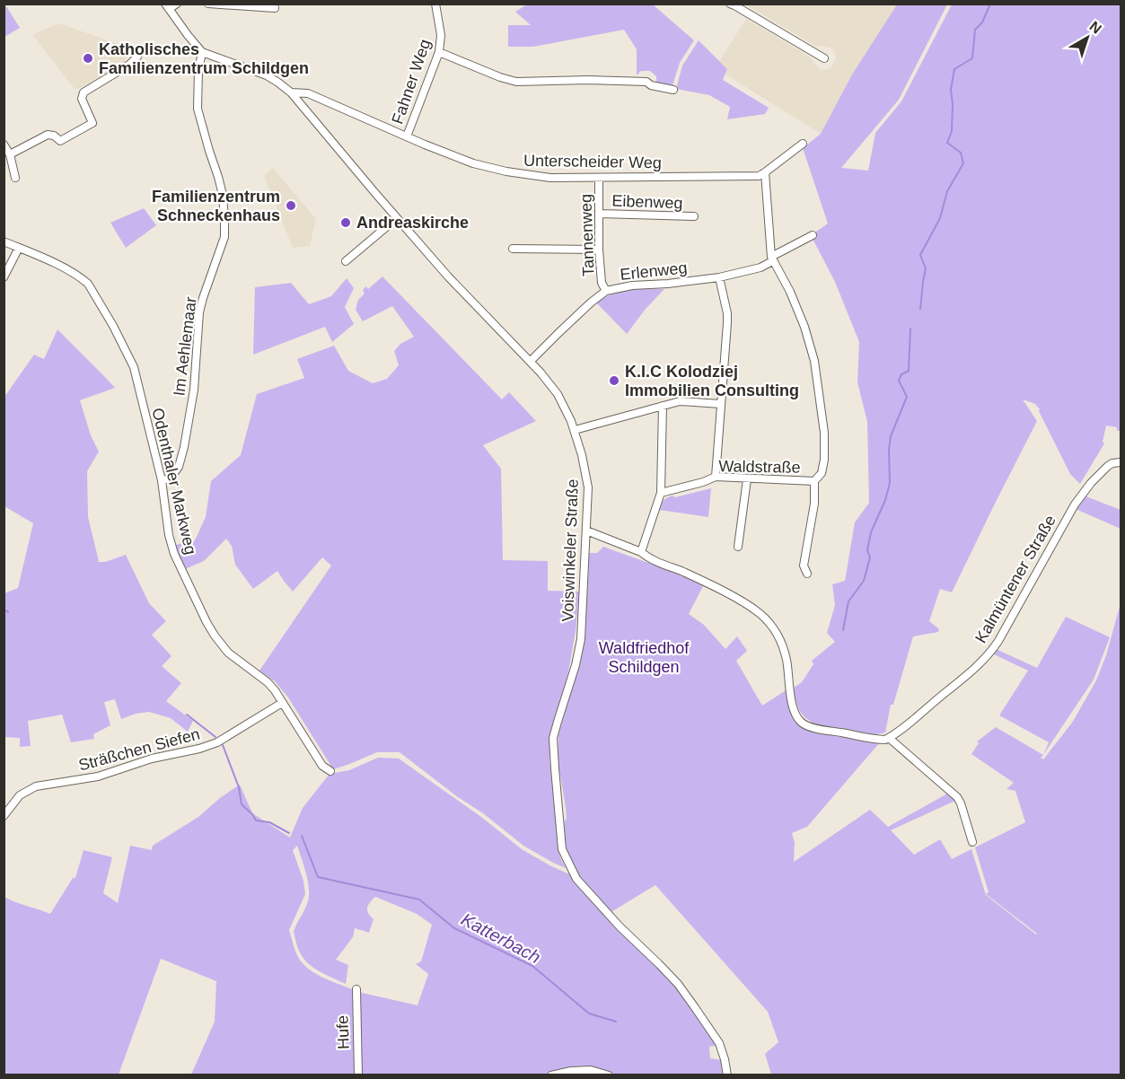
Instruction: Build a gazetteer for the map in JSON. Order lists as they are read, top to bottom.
{
  "streets": {
    "street": [
      "Fahner Weg",
      "Unterscheider Weg",
      "Eibenweg",
      "Tannenweg",
      "Erlenweg",
      "Im Aehlemaar",
      "Waldstraße",
      "Odenthaler Markweg",
      "Voiswinkeler Straße",
      "Kalmüntener Straße",
      "Sträßchen Siefen",
      "Hufe"
    ]
  },
  "crossings": [
    ["Fahner Weg", "Unterscheider Weg"],
    ["Unterscheider Weg", "Tannenweg"],
    ["Unterscheider Weg", "Waldstraße"],
    ["Unterscheider Weg", "Voiswinkeler Straße"],
    ["Eibenweg", "Tannenweg"],
    ["Tannenweg", "Erlenweg"],
    ["Erlenweg", "Waldstraße"],
    ["Erlenweg", "Voiswinkeler Straße"],
    ["Im Aehlemaar", "Odenthaler Markweg"],
    ["Im Aehlemaar", "Voiswinkeler Straße"],
    ["Odenthaler Markweg", "Sträßchen Siefen"]
  ],
  "water": ["Katterbach"],
  "parks": ["Waldfriedhof Schildgen"],
  "places": [
    "Katholisches Familienzentrum Schildgen",
    "Familienzentrum Schneckenhaus",
    "Andreaskirche",
    "K.I.C Kolodziej Immobilien Consulting"
  ],
  "north": "top right"
}
